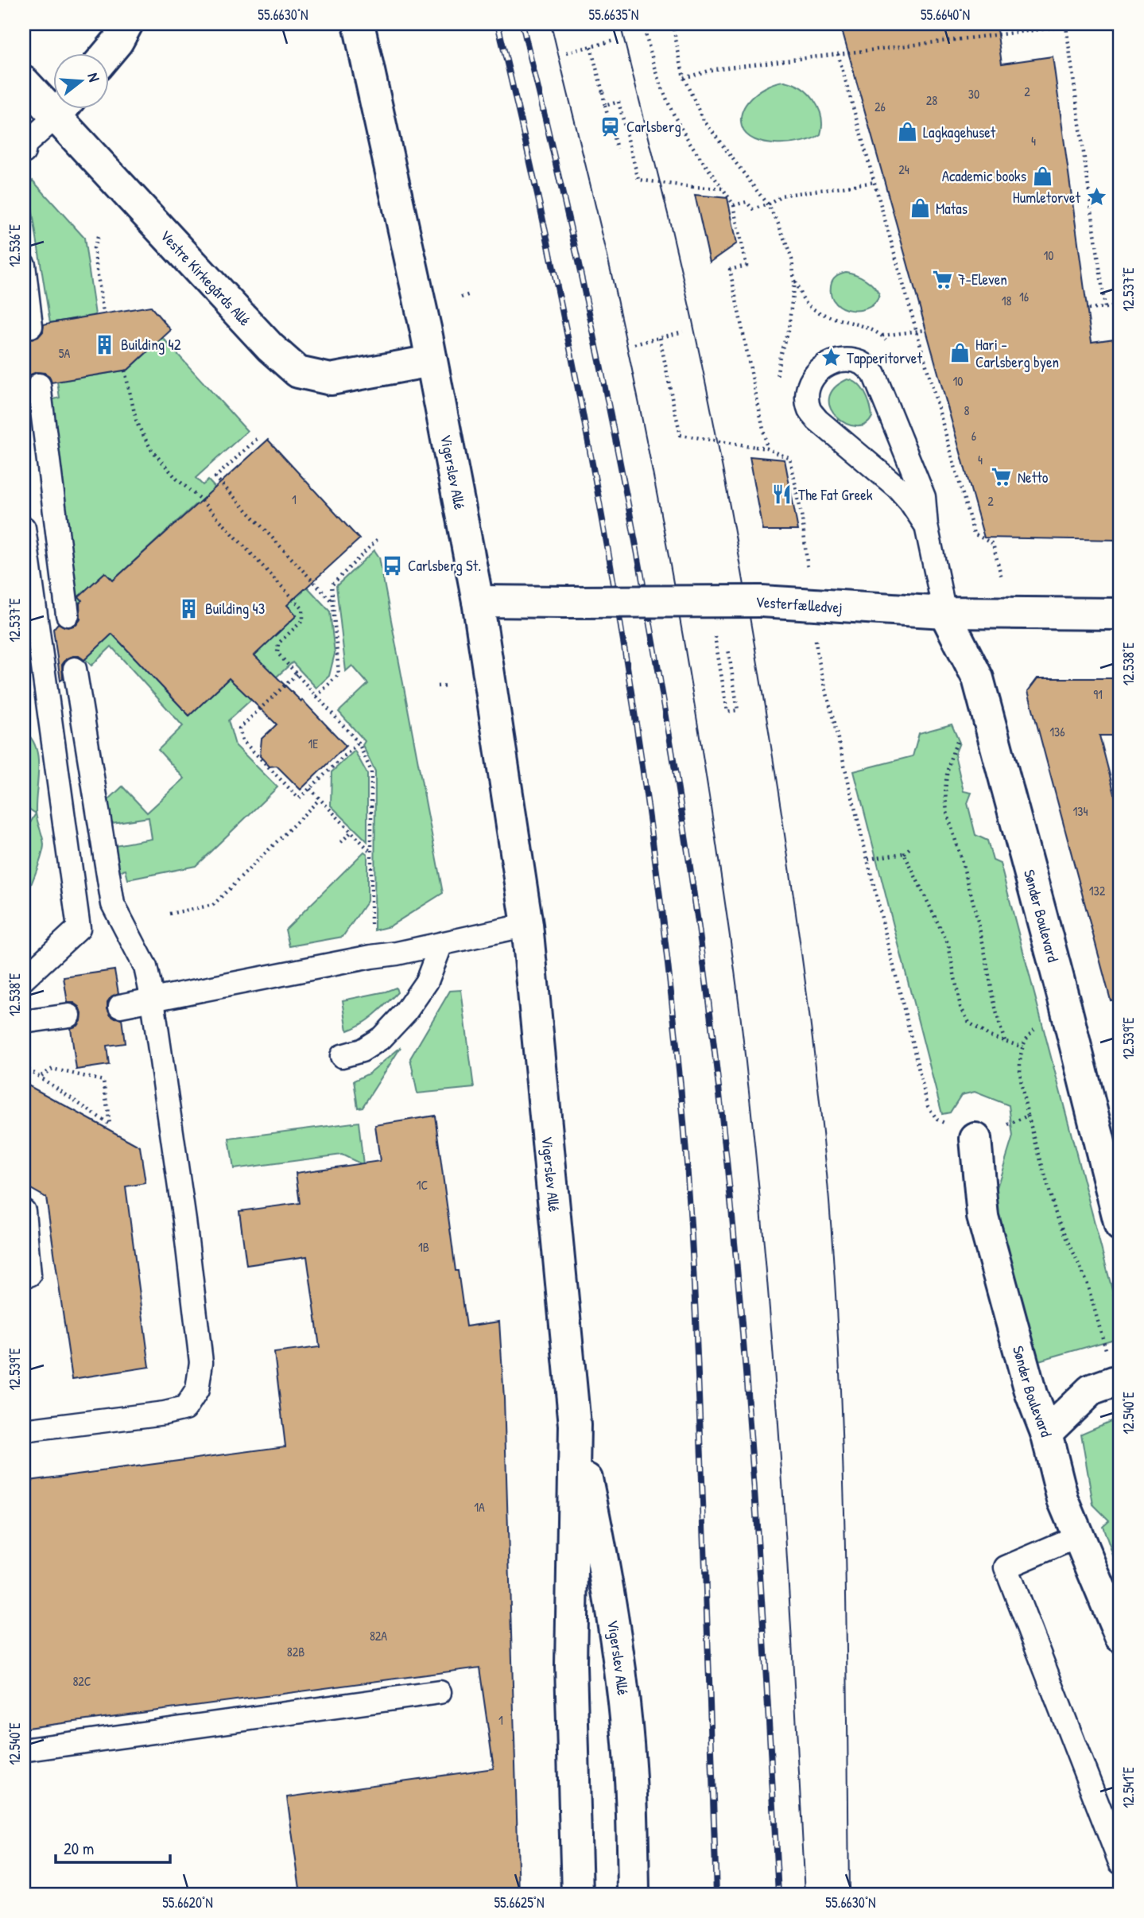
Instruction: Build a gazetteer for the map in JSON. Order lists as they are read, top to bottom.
{
  "streets": {
    "street": [
      "Vestre Kirkegårds Allé",
      "Vigerslev Allé",
      "Vesterfælledvej",
      "Sønder Boulevard"
    ]
  },
  "crossings": [
    ["Vestre Kirkegårds Allé", "Vigerslev Allé"],
    ["Vigerslev Allé", "Vesterfælledvej"],
    ["Vesterfælledvej", "Sønder Boulevard"]
  ],
  "places": {
    "station": ["Carlsberg"],
    "shop": [
      "Lagkagehuset",
      "Academic books",
      "Matas",
      "Hari - Carlsberg byen"
    ],
    "place": ["Humletorvet", "Tapperitorvet"],
    "supermarket": ["7-Eleven", "Netto"],
    "building": ["Building 42", "Building 43"],
    "restaurant": ["The Fat Greek"],
    "bus stop": ["Carlsberg St."]
  },
  "house_numbers": [
    "2",
    "30",
    "28",
    "26",
    "4",
    "24",
    "10",
    "16",
    "18",
    "5A",
    "10",
    "8",
    "6",
    "4",
    "1",
    "2",
    "91",
    "136",
    "1E",
    "134",
    "132",
    "1C",
    "1B",
    "1A",
    "82A",
    "82B",
    "82C",
    "1"
  ],
  "scale_bar": "20 m",
  "north": "right",
  "coordinates": [
    "55.6630°N",
    "55.6635°N",
    "55.6640°N",
    "12.536°E",
    "12.537°E",
    "12.538°E",
    "12.539°E",
    "12.540°E",
    "12.541°E",
    "55.6620°N",
    "55.6625°N"
  ]
}
